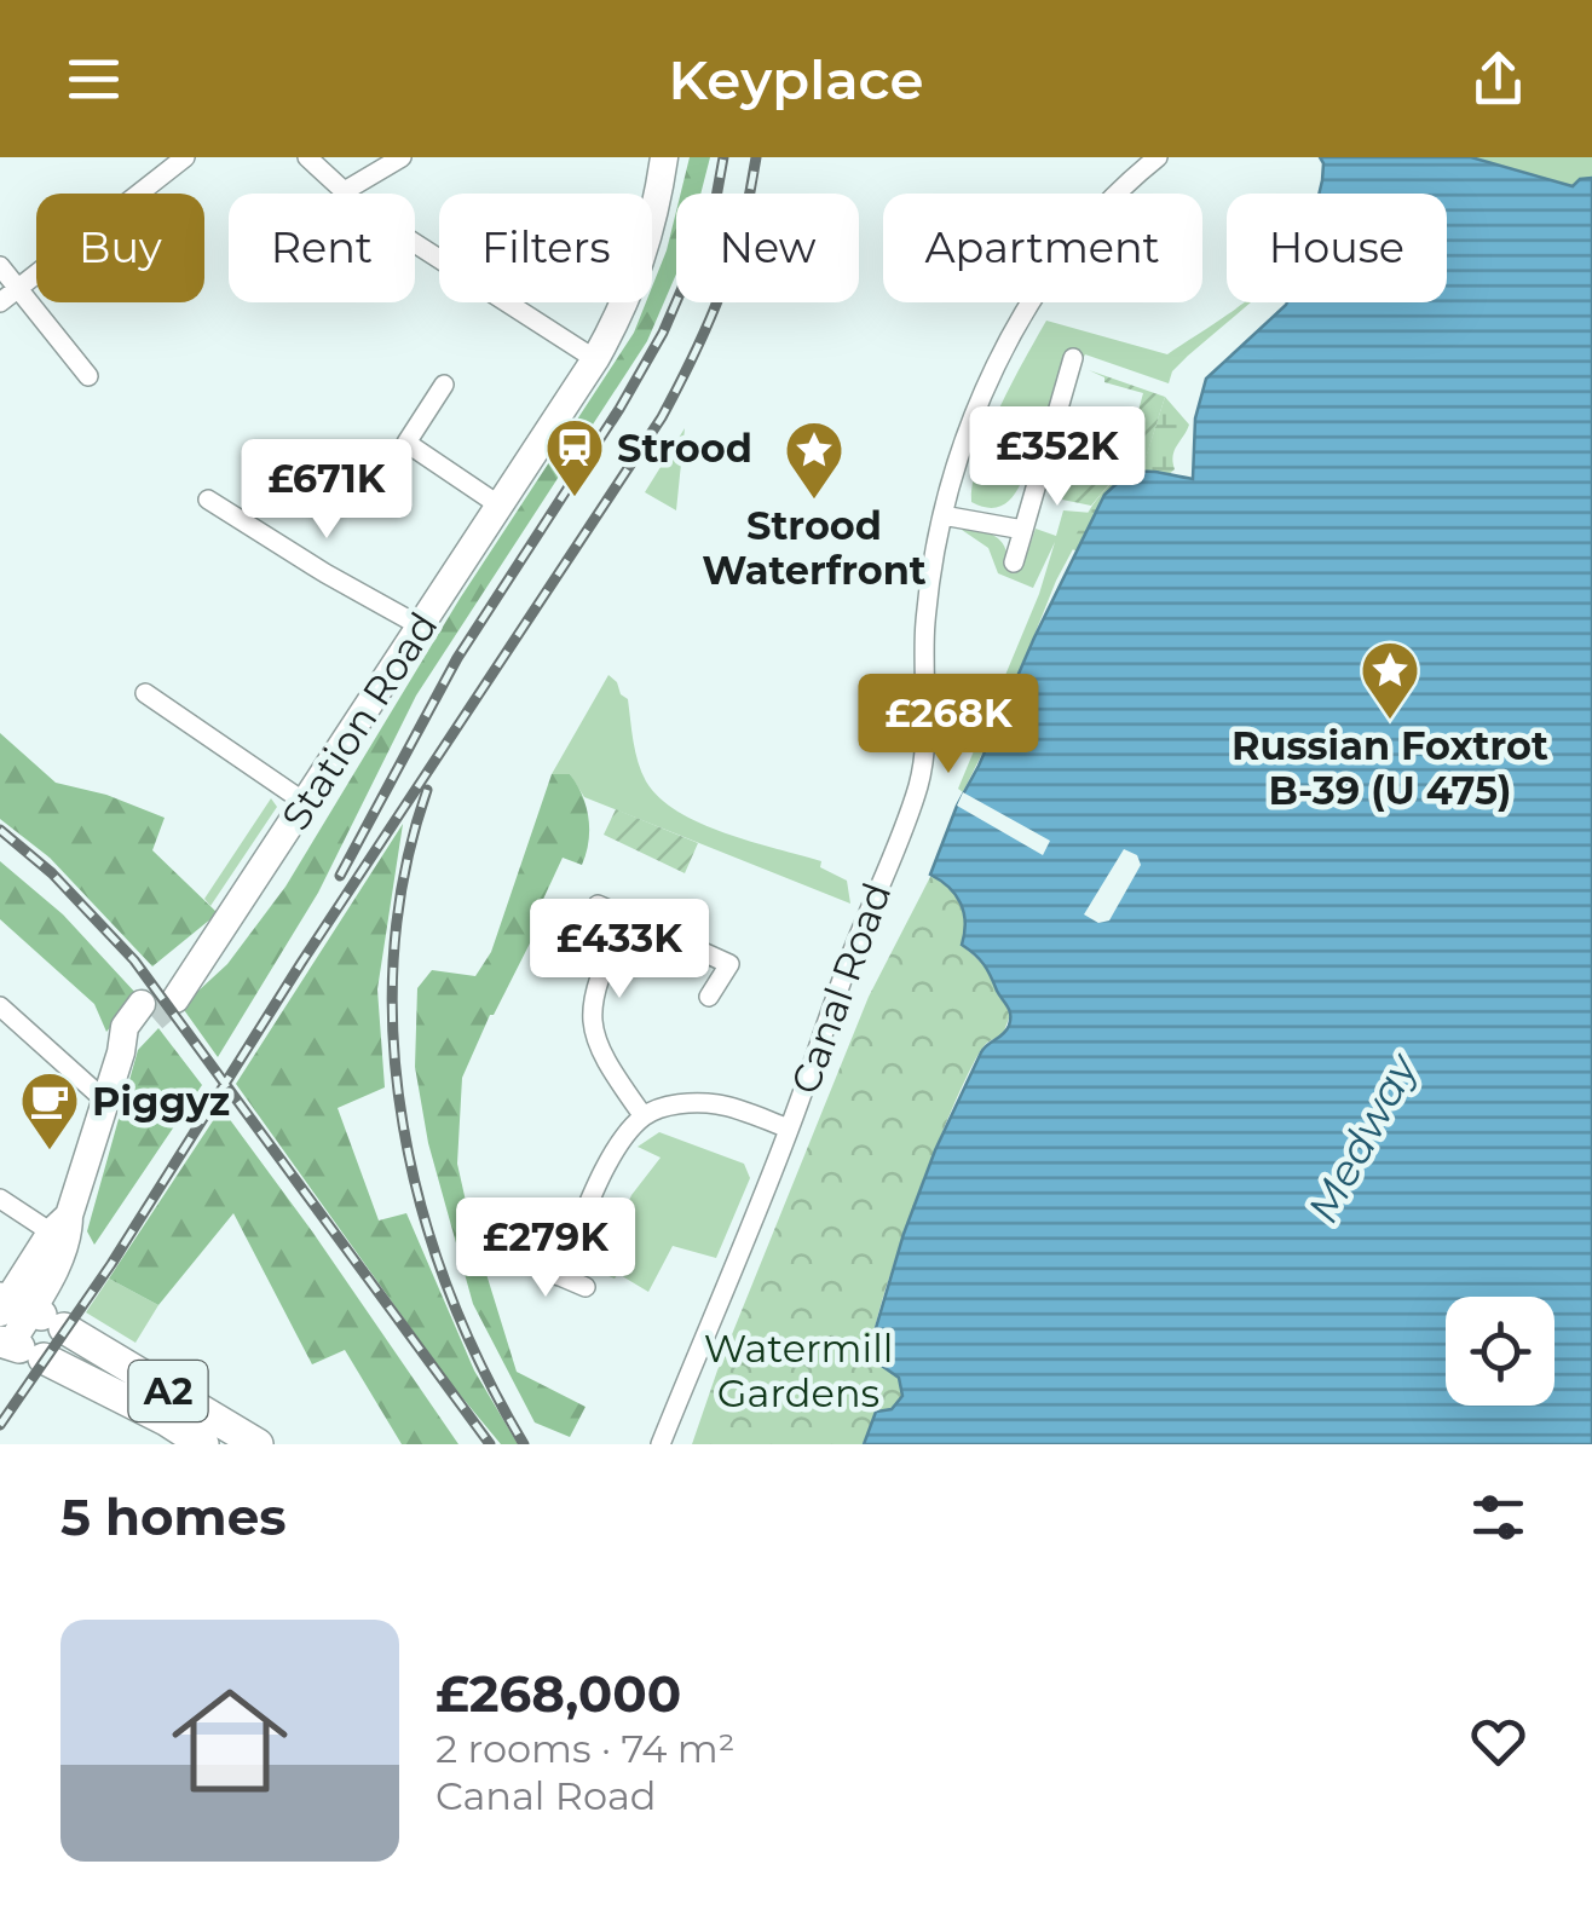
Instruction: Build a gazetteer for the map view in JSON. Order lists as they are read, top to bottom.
{
  "streets": {
    "main road": ["Station Road", "A2"],
    "street": ["Canal Road"]
  },
  "crossings": [
    ["Station Road", "A2"]
  ],
  "water": ["Medway"],
  "parks": ["Watermill Gardens"],
  "places": {
    "station": ["Strood"],
    "place": ["Strood Waterfront", "Russian Foxtrot B-39 (U 475)"],
    "cafe": ["Piggyz"]
  },
  "page": {
    "header": "Keyplace",
    "chip": [
      "Buy",
      "Rent",
      "Filters",
      "New",
      "Apartment",
      "House"
    ],
    "price": [
      "£352K",
      "£671K",
      "£268K",
      "£433K",
      "£279K"
    ],
    "heading": "5 homes",
    "list": [
      {
        "name": "£268,000",
        "note": "2 rooms · 74 m² · Canal Road"
      }
    ]
  }
}
